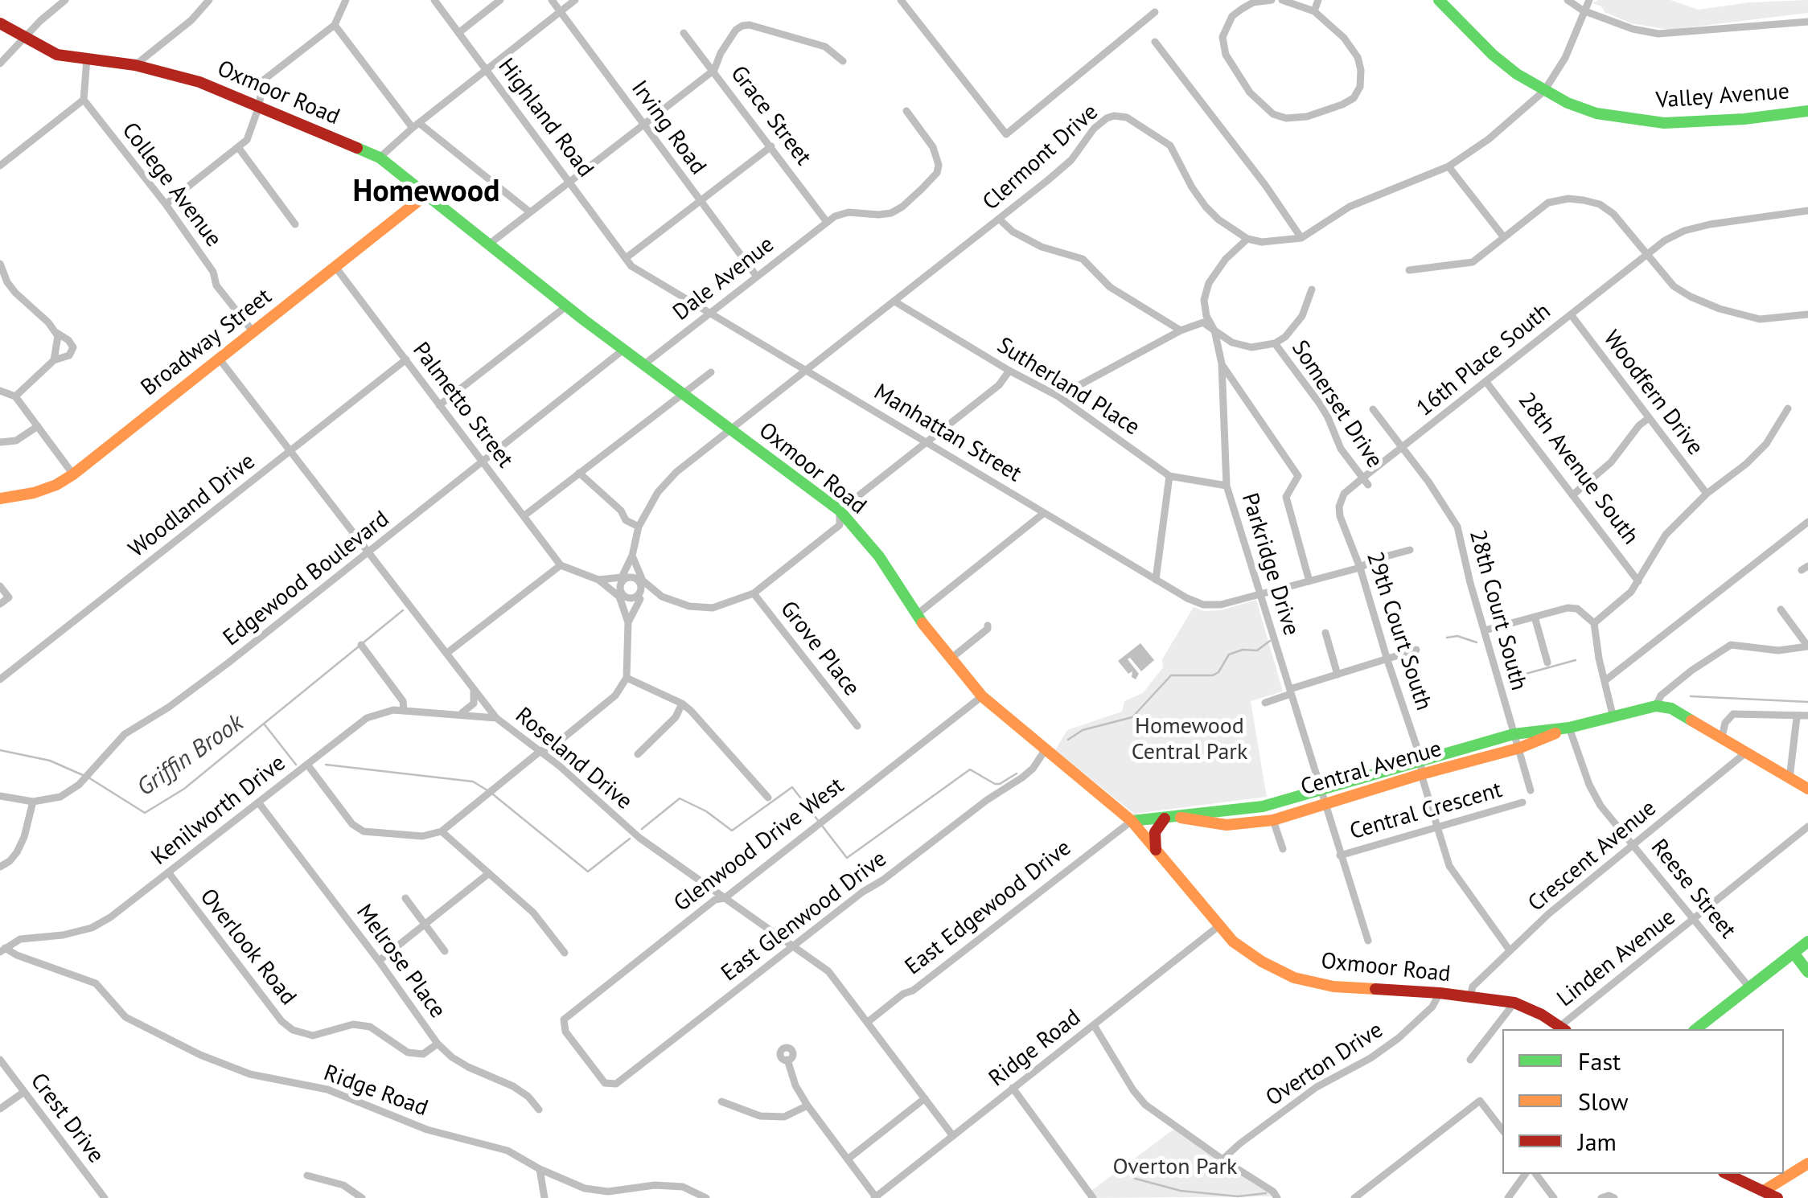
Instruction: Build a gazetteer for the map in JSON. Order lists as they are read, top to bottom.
{
  "streets": {
    "main road": [
      "Oxmoor Road",
      "Valley Avenue",
      "Broadway Street",
      "Central Avenue"
    ],
    "street": [
      "Grace Street",
      "Highland Road",
      "Irving Road",
      "Clermont Drive",
      "College Avenue",
      "Dale Avenue",
      "16th Place South",
      "Sutherland Place",
      "Woodfern Drive",
      "Somerset Drive",
      "Palmetto Street",
      "Manhattan Street",
      "28th Avenue South",
      "Woodland Drive",
      "Parkridge Drive",
      "Edgewood Boulevard",
      "28th Court South",
      "29th Court South",
      "Grove Place",
      "Roseland Drive",
      "Kenilworth Drive",
      "Central Crescent",
      "Glenwood Drive West",
      "Crescent Avenue",
      "Reese Street",
      "East Edgewood Drive",
      "East Glenwood Drive",
      "Overlook Road",
      "Linden Avenue",
      "Melrose Place",
      "Ridge Road",
      "Overton Drive",
      "Crest Drive"
    ]
  },
  "crossings": [
    ["Oxmoor Road", "Clermont Drive"],
    ["Oxmoor Road", "Dale Avenue"],
    ["Oxmoor Road", "Broadway Street"],
    ["Oxmoor Road", "Edgewood Boulevard"],
    ["Oxmoor Road", "Grove Place"],
    ["Oxmoor Road", "Central Avenue"],
    ["Oxmoor Road", "Glenwood Drive West"],
    ["Oxmoor Road", "Crescent Avenue"],
    ["Oxmoor Road", "East Edgewood Drive"],
    ["Oxmoor Road", "East Glenwood Drive"],
    ["Oxmoor Road", "Linden Avenue"],
    ["Oxmoor Road", "Ridge Road"],
    ["Oxmoor Road", "Overton Drive"],
    ["Grace Street", "Dale Avenue"],
    ["Highland Road", "Manhattan Street"],
    ["Irving Road", "Dale Avenue"],
    ["Clermont Drive", "Sutherland Place"],
    ["Clermont Drive", "Manhattan Street"],
    ["Clermont Drive", "Parkridge Drive"],
    ["Clermont Drive", "Grove Place"],
    ["College Avenue", "Broadway Street"],
    ["Dale Avenue", "Manhattan Street"],
    ["Broadway Street", "Palmetto Street"],
    ["Broadway Street", "Roseland Drive"],
    ["16th Place South", "Woodfern Drive"],
    ["16th Place South", "Somerset Drive"],
    ["16th Place South", "28th Avenue South"],
    ["16th Place South", "28th Court South"],
    ["16th Place South", "29th Court South"],
    ["Sutherland Place", "Parkridge Drive"],
    ["Palmetto Street", "Woodland Drive"],
    ["Palmetto Street", "Edgewood Boulevard"],
    ["Palmetto Street", "Roseland Drive"],
    ["Palmetto Street", "Kenilworth Drive"],
    ["Manhattan Street", "Parkridge Drive"],
    ["Manhattan Street", "29th Court South"],
    ["Woodland Drive", "Roseland Drive"],
    ["Parkridge Drive", "Central Avenue"],
    ["Parkridge Drive", "Central Crescent"],
    ["Edgewood Boulevard", "Roseland Drive"],
    ["28th Court South", "Central Avenue"],
    ["29th Court South", "Central Avenue"],
    ["29th Court South", "Central Crescent"],
    ["29th Court South", "Crescent Avenue"],
    ["Roseland Drive", "Kenilworth Drive"],
    ["Roseland Drive", "Glenwood Drive West"],
    ["Roseland Drive", "East Edgewood Drive"],
    ["Roseland Drive", "East Glenwood Drive"],
    ["Roseland Drive", "Ridge Road"],
    ["Central Avenue", "Reese Street"],
    ["Central Avenue", "East Edgewood Drive"],
    ["Kenilworth Drive", "Overlook Road"],
    ["Kenilworth Drive", "Melrose Place"],
    ["Kenilworth Drive", "Ridge Road"],
    ["Glenwood Drive West", "East Glenwood Drive"],
    ["Crescent Avenue", "Reese Street"],
    ["Reese Street", "Linden Avenue"],
    ["Overlook Road", "Melrose Place"]
  ],
  "districts": ["Homewood"],
  "water": ["Griffin Brook"],
  "parks": ["Homewood Central Park", "Overton Park"],
  "legend": ["Fast", "Slow", "Jam"]
}
